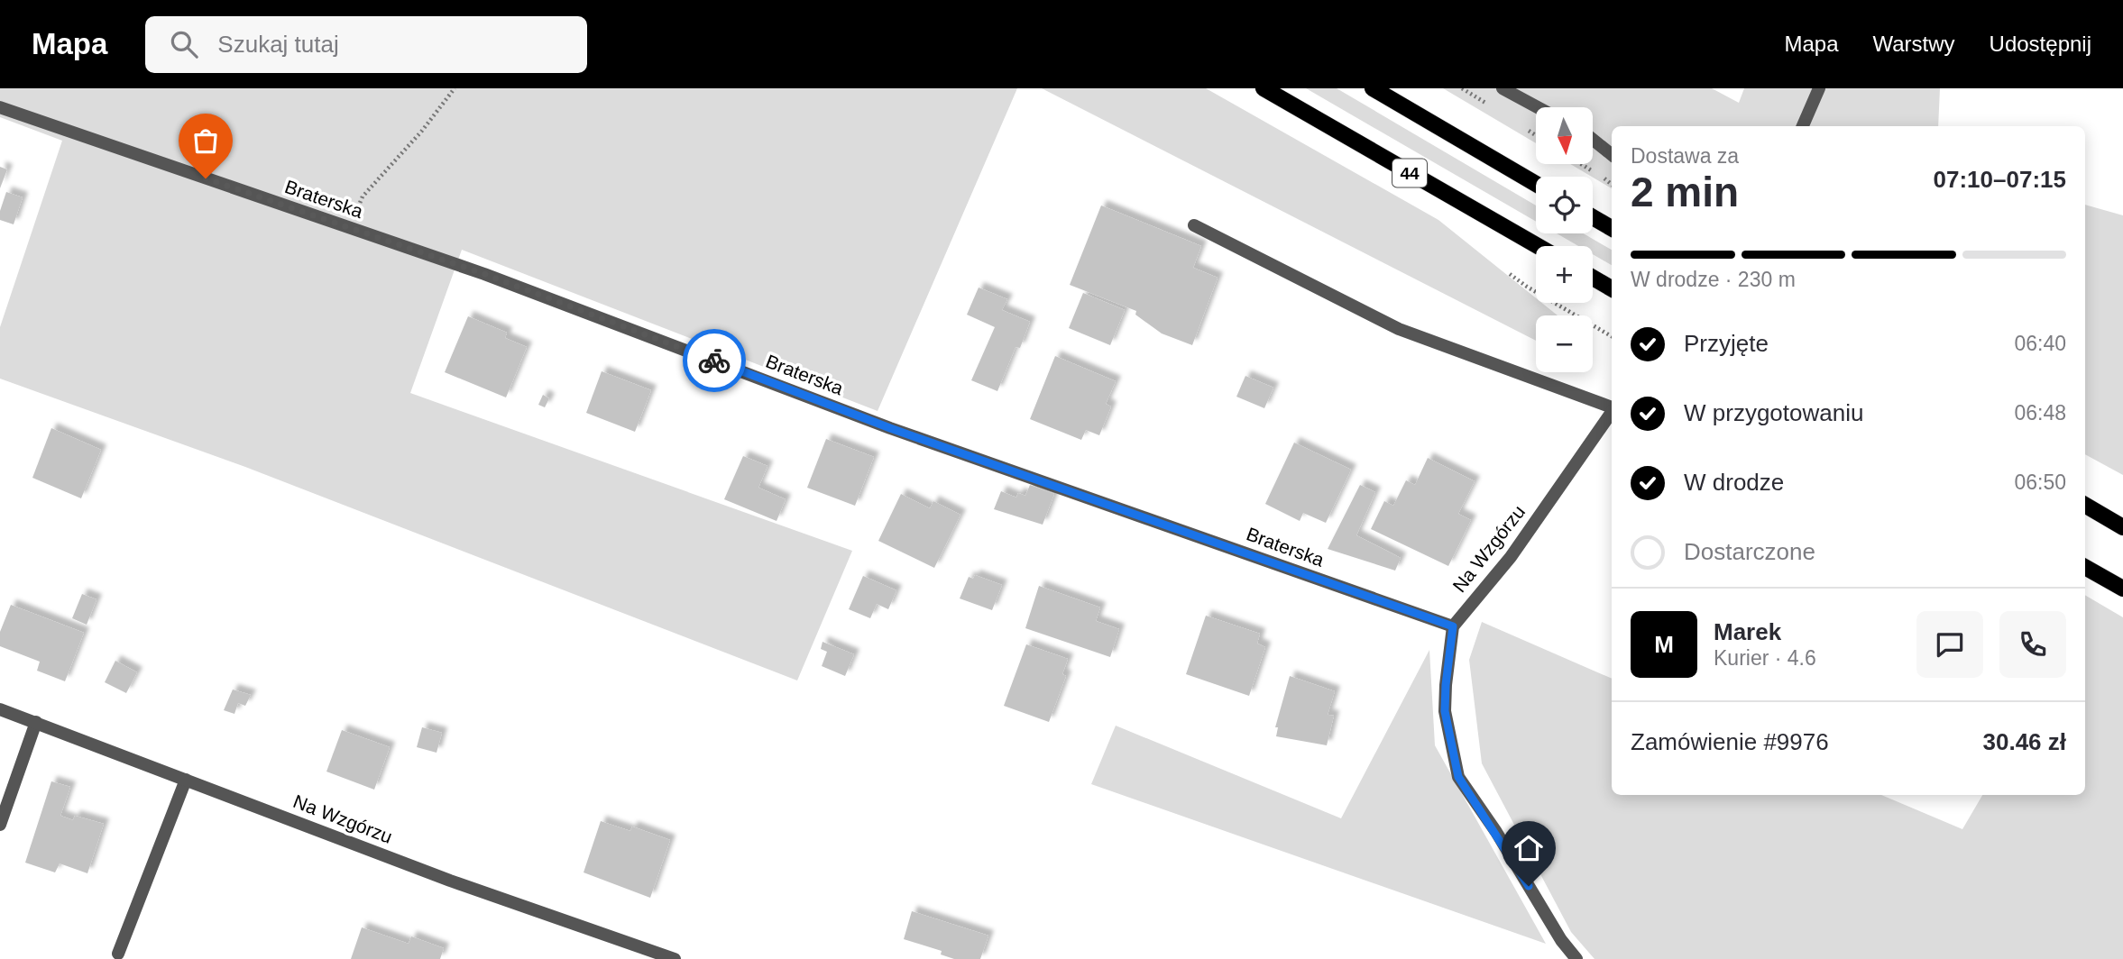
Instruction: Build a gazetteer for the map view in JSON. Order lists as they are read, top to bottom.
{
  "streets": {
    "main road": ["44"],
    "street": ["Braterska", "Na Wzgórzu"]
  },
  "crossings": [
    ["Braterska", "Na Wzgórzu"]
  ],
  "north": "bottom",
  "page": {
    "header": "Mapa",
    "search": "Szukaj tutaj",
    "nav": ["Mapa", "Warstwy", "Udostępnij"],
    "map_buttons": ["+", "−"],
    "heading": ["2 min", "Dostawa za", "07:10–07:15"],
    "panel": [
      "Marek",
      "Kurier · 4.6",
      "Zamówienie #9976",
      "30.46 zł"
    ],
    "bar": "W drodze · 230 m",
    "list": [
      ["Przyjęte", "06:40"],
      ["W przygotowaniu", "06:48"],
      ["W drodze", "06:50"],
      "Dostarczone"
    ],
    "round": "M"
  }
}
